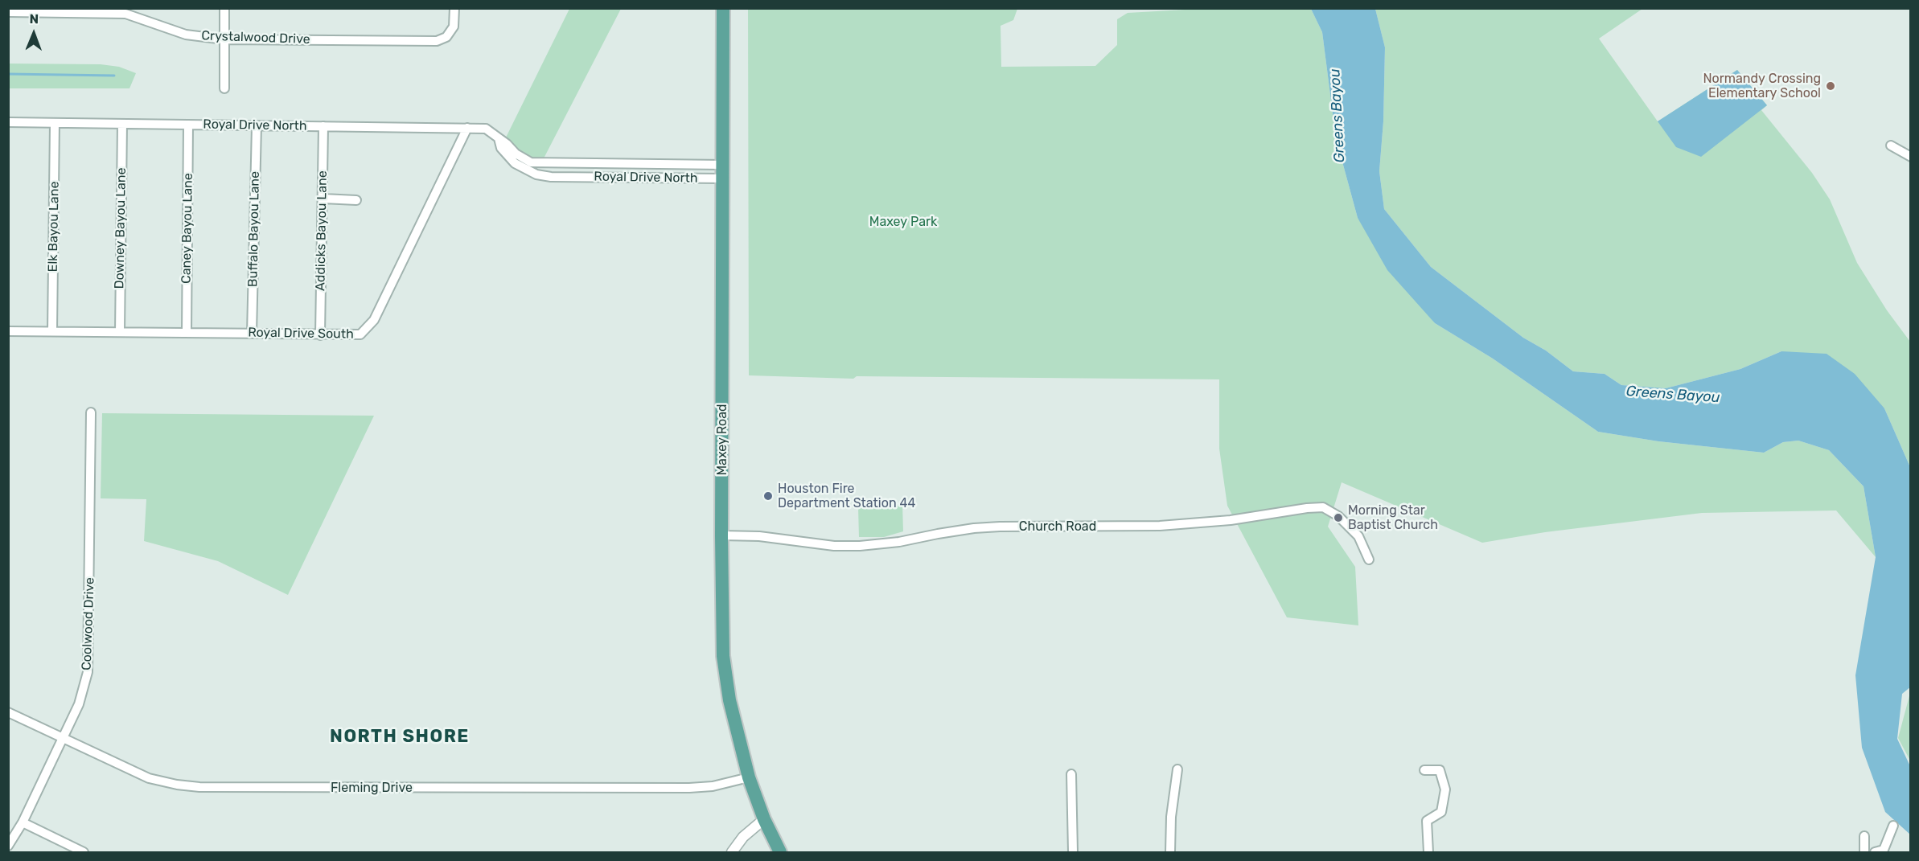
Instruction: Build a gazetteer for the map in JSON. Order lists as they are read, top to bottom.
{
  "streets": {
    "main road": ["Maxey Road"],
    "street": [
      "Crystalwood Drive",
      "Royal Drive North",
      "Elk Bayou Lane",
      "Downey Bayou Lane",
      "Caney Bayou Lane",
      "Buffalo Bayou Lane",
      "Addicks Bayou Lane",
      "Royal Drive South",
      "Church Road",
      "Coolwood Drive",
      "Fleming Drive"
    ]
  },
  "crossings": [
    ["Royal Drive North", "Elk Bayou Lane"],
    ["Royal Drive North", "Downey Bayou Lane"],
    ["Royal Drive North", "Caney Bayou Lane"],
    ["Royal Drive North", "Buffalo Bayou Lane"],
    ["Royal Drive North", "Addicks Bayou Lane"],
    ["Royal Drive North", "Royal Drive South"],
    ["Royal Drive North", "Maxey Road"],
    ["Elk Bayou Lane", "Royal Drive South"],
    ["Downey Bayou Lane", "Royal Drive South"],
    ["Caney Bayou Lane", "Royal Drive South"],
    ["Buffalo Bayou Lane", "Royal Drive South"],
    ["Addicks Bayou Lane", "Royal Drive South"],
    ["Maxey Road", "Church Road"],
    ["Maxey Road", "Fleming Drive"],
    ["Coolwood Drive", "Fleming Drive"]
  ],
  "districts": ["NORTH SHORE"],
  "water": ["Greens Bayou"],
  "parks": ["Maxey Park"],
  "places": ["Normandy Crossing Elementary School", "Houston Fire Department Station 44", "Morning Star Baptist Church"],
  "north": "top"
}
